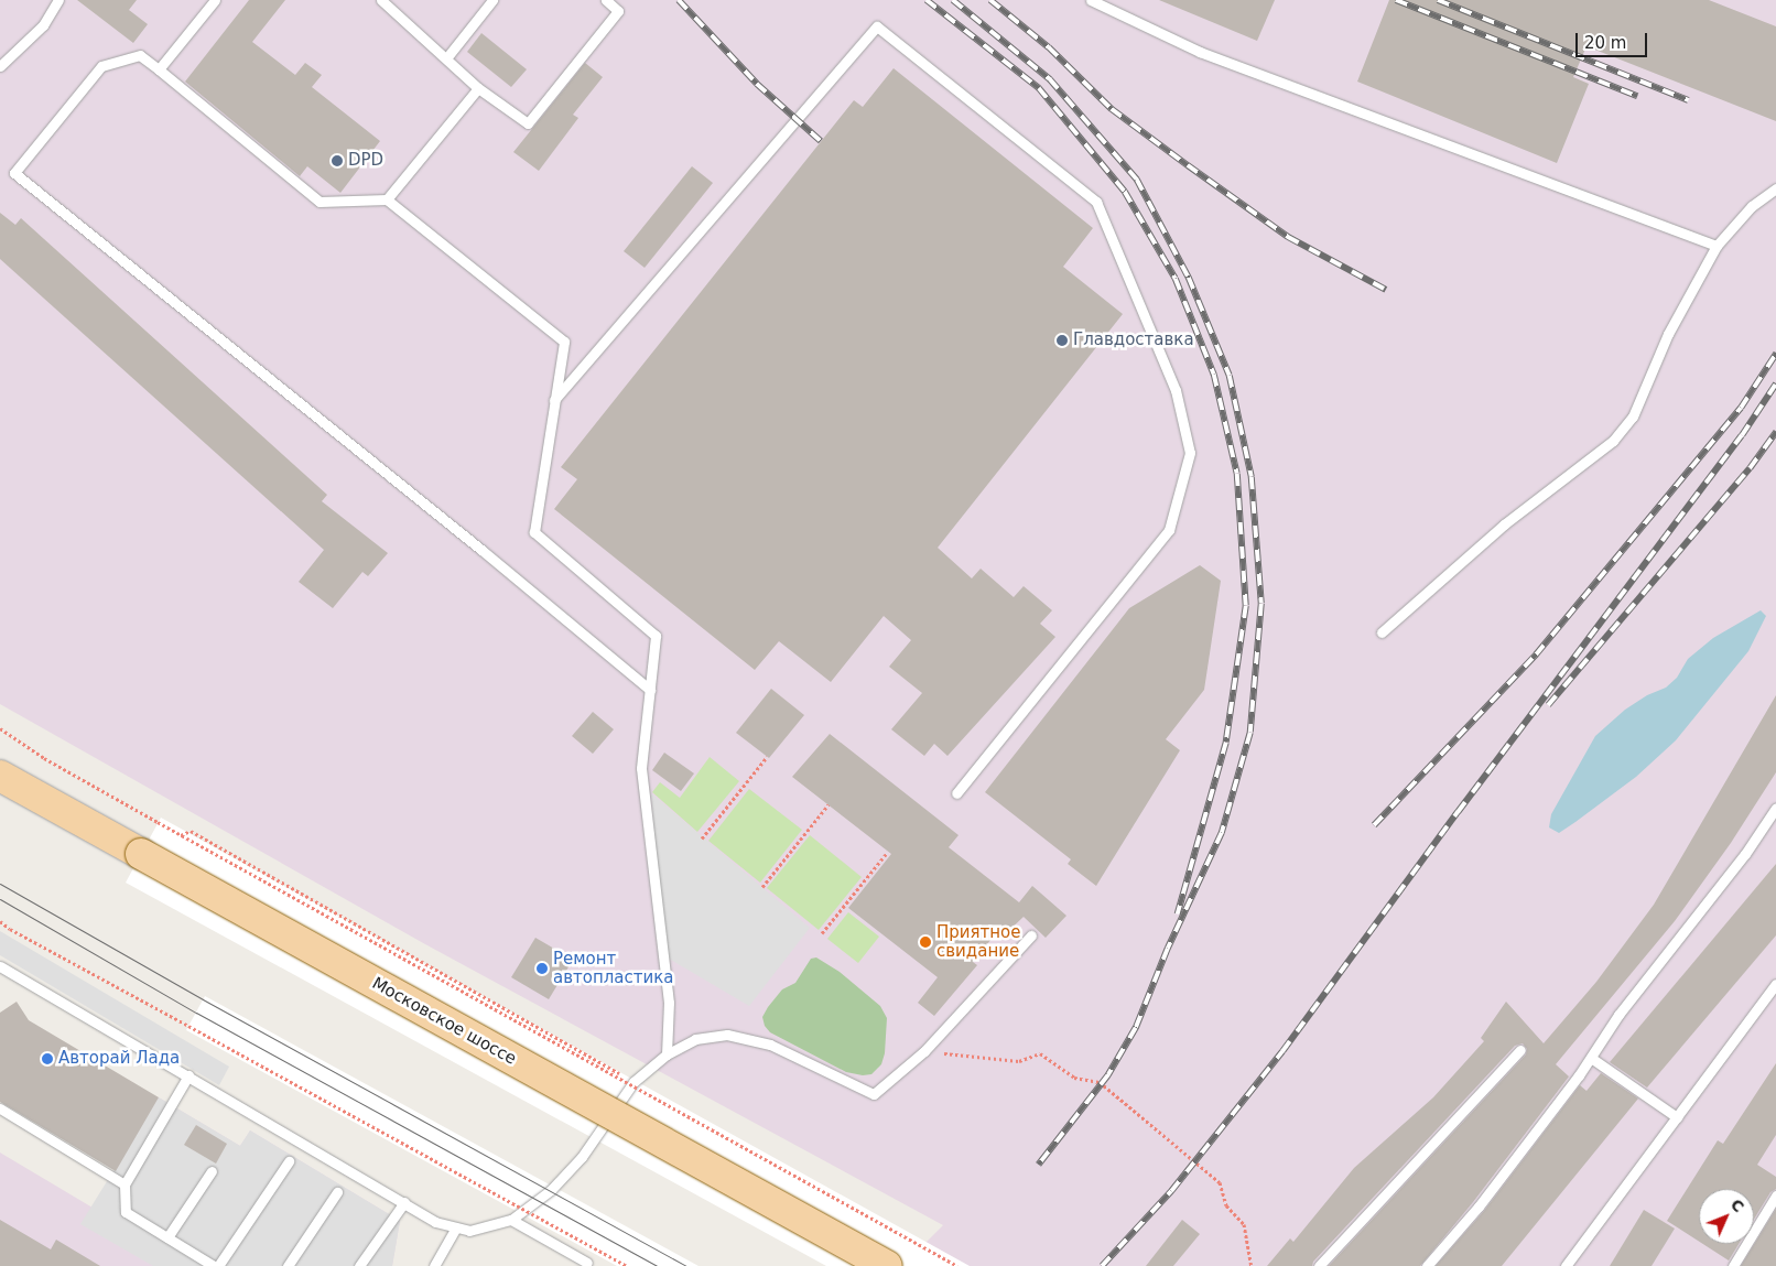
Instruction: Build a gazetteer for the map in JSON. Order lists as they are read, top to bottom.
{
  "streets": {
    "main road": ["Московское шоссе"]
  },
  "places": [
    "DPD",
    "Главдоставка",
    "Приятное свидание",
    "Ремонт автопластика",
    "Авторай Лада"
  ],
  "scale_bar": "20 m",
  "north": "top right"
}
